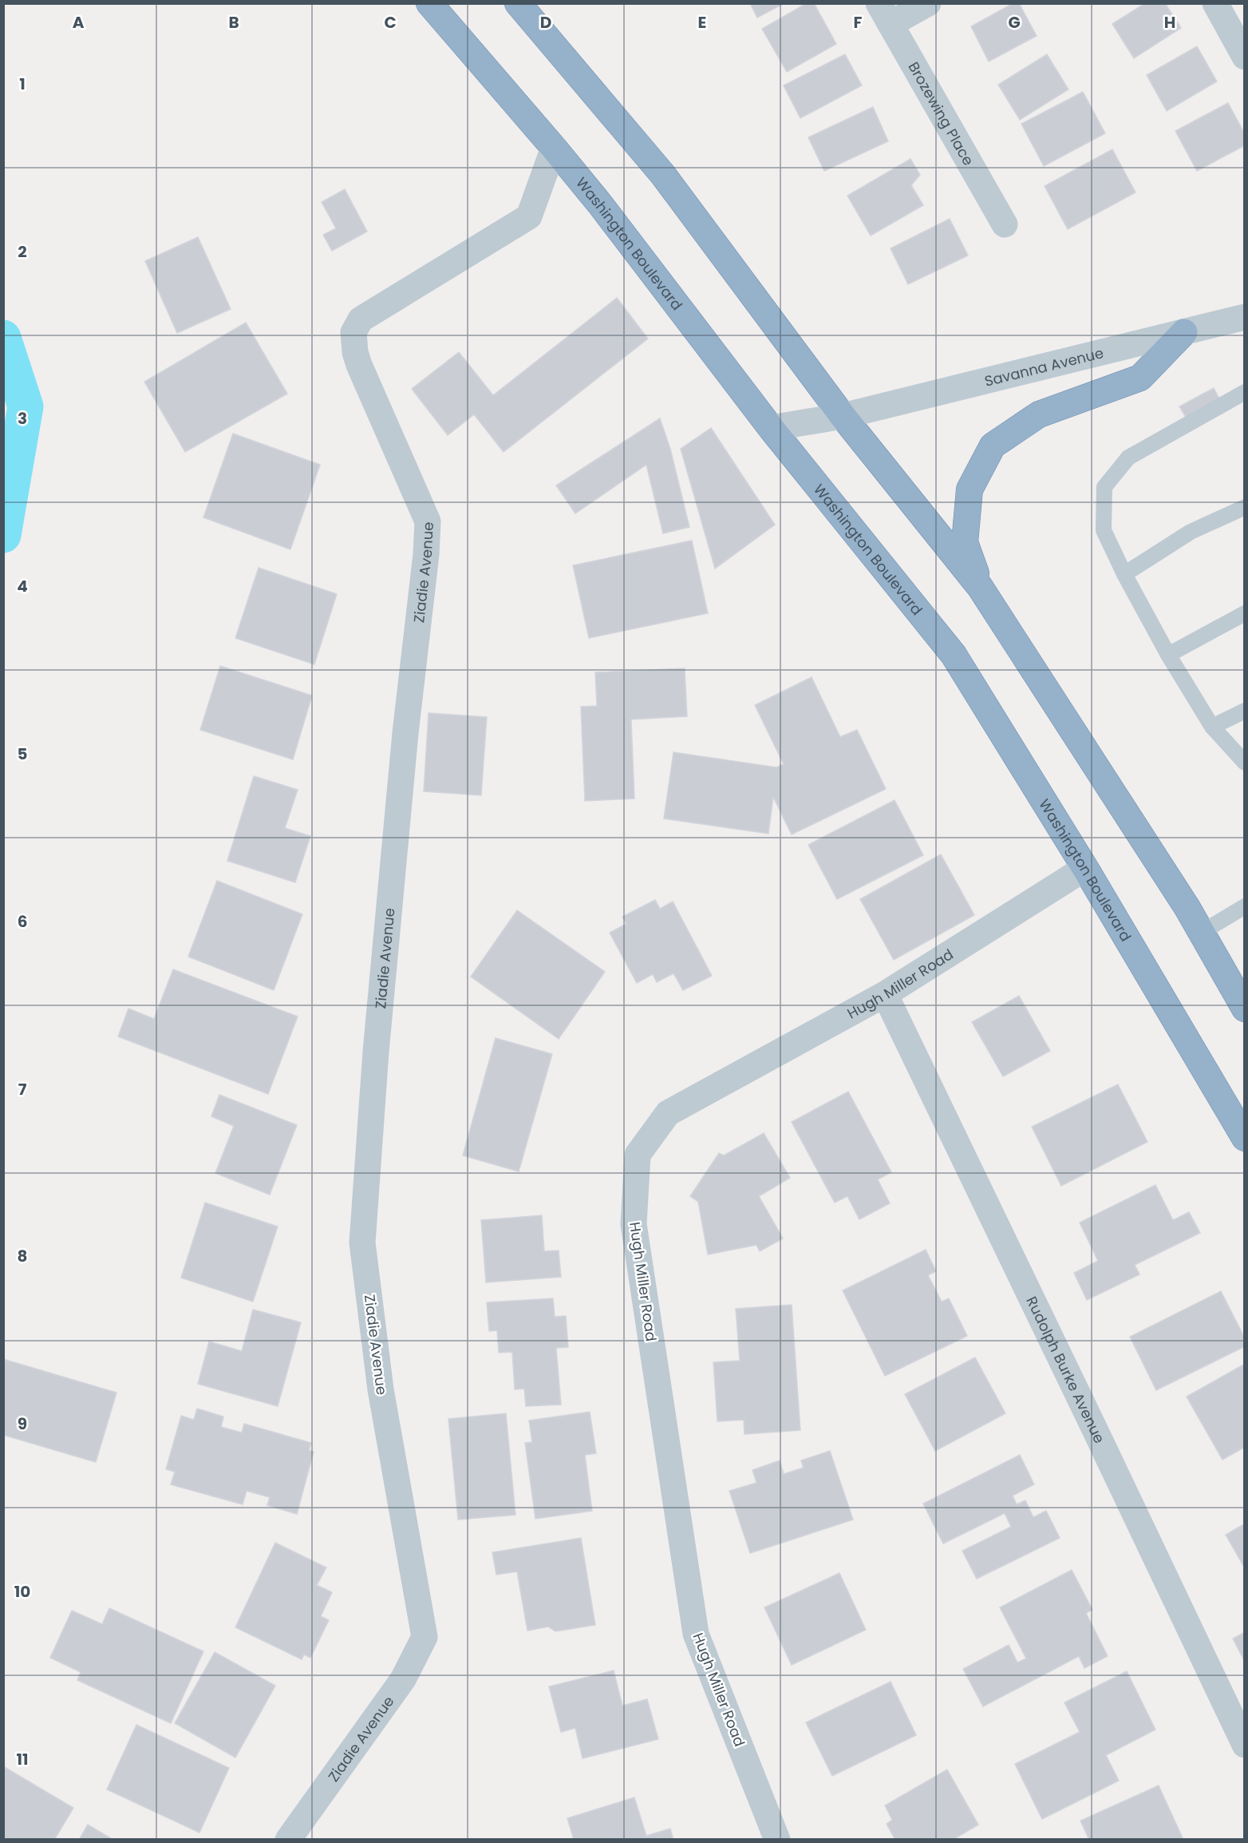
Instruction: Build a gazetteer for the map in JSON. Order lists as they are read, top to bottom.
{
  "streets": {
    "highway": ["Washington Boulevard"],
    "street": [
      "Brozewing Place",
      "Savanna Avenue",
      "Ziadie Avenue",
      "Hugh Miller Road",
      "Rudolph Burke Avenue"
    ]
  },
  "crossings": [
    ["Washington Boulevard", "Savanna Avenue"],
    ["Washington Boulevard", "Ziadie Avenue"],
    ["Washington Boulevard", "Hugh Miller Road"],
    ["Hugh Miller Road", "Rudolph Burke Avenue"]
  ],
  "grid": {
    "columns": [
      "A",
      "B",
      "C",
      "D",
      "E",
      "F",
      "G",
      "H"
    ],
    "rows": [
      "1",
      "2",
      "3",
      "4",
      "5",
      "6",
      "7",
      "8",
      "9",
      "10",
      "11"
    ]
  }
}
